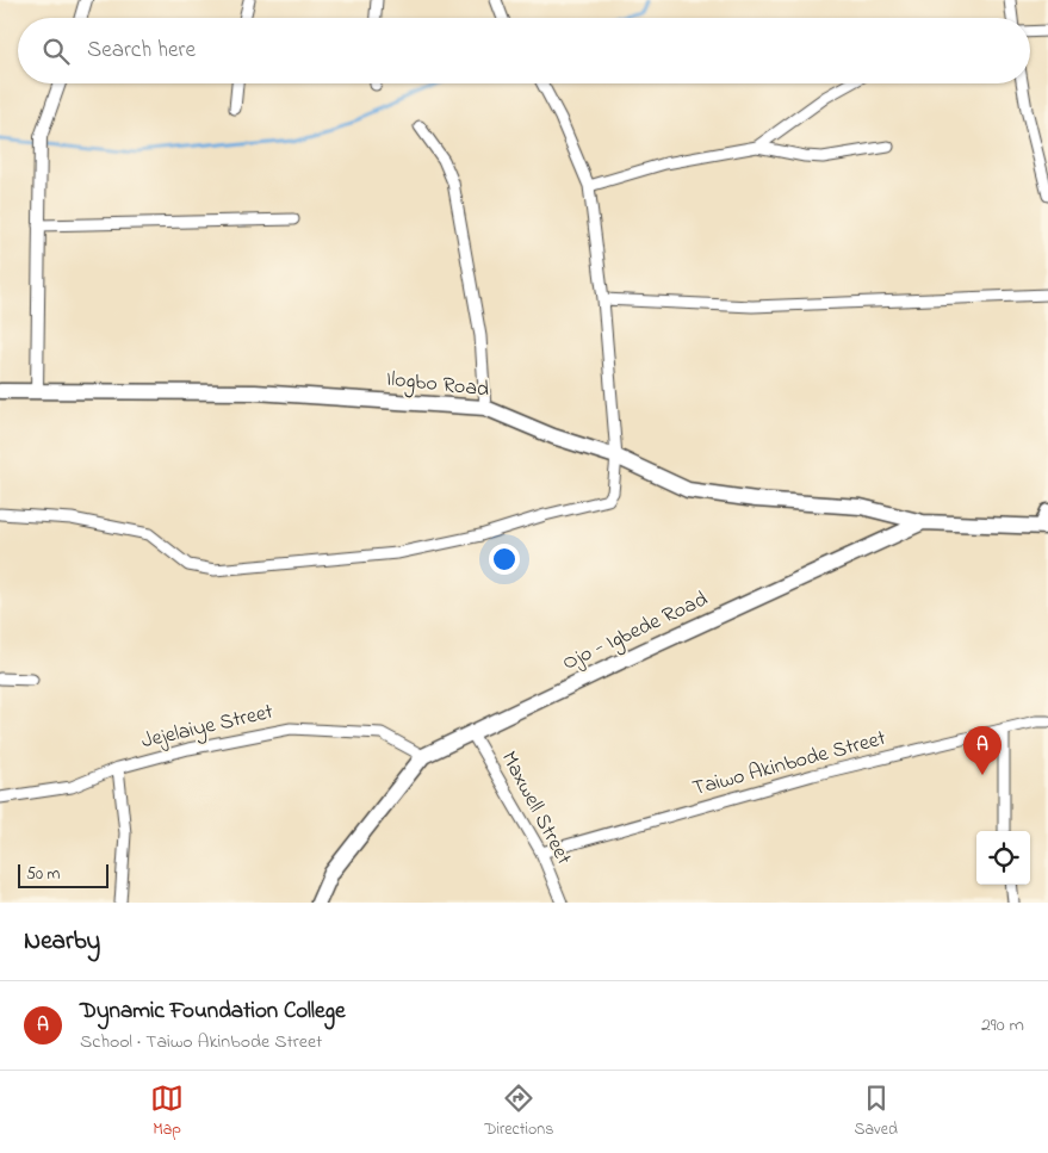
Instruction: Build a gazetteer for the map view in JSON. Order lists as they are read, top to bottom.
{
  "streets": {
    "main road": ["Ilogbo Road", "Ojo - Igbede Road"],
    "street": ["Jejelaiye Street", "Taiwo Akinbode Street", "Maxwell Street"]
  },
  "crossings": [
    ["Ilogbo Road", "Ojo - Igbede Road"],
    ["Ojo - Igbede Road", "Jejelaiye Street"],
    ["Ojo - Igbede Road", "Maxwell Street"],
    ["Taiwo Akinbode Street", "Maxwell Street"]
  ],
  "scale_bar": "50 m",
  "page": {
    "search": "Search here",
    "pins": "A",
    "scale": "50 m",
    "heading": "Nearby",
    "list": [
      {
        "mark": "A",
        "name": "Dynamic Foundation College",
        "note": "School · Taiwo Akinbode Street",
        "value": "290 m"
      }
    ],
    "nav": ["Map", "Directions", "Saved"]
  }
}
